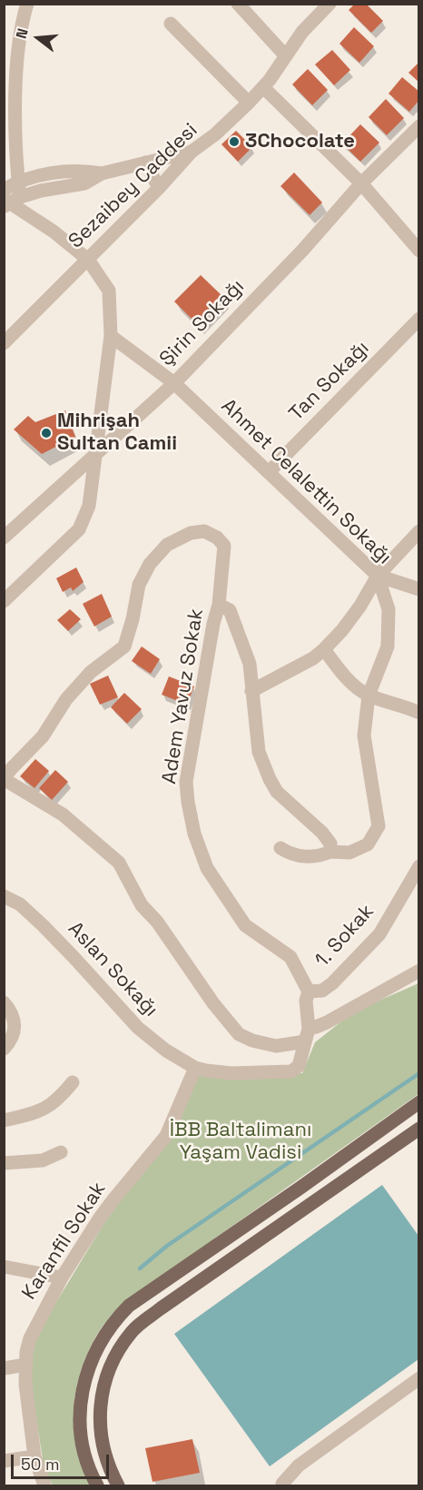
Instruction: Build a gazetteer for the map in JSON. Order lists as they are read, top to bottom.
{
  "streets": {
    "street": [
      "Sezaibey Caddesi",
      "Şirin Sokağı",
      "Tan Sokağı",
      "Ahmet Celalettin Sokağı",
      "Adem Yavuz Sokak",
      "1. Sokak",
      "Aslan Sokağı",
      "Karanfil Sokak"
    ]
  },
  "crossings": [
    ["Şirin Sokağı", "Ahmet Celalettin Sokağı"],
    ["Tan Sokağı", "Ahmet Celalettin Sokağı"],
    ["Adem Yavuz Sokak", "1. Sokak"],
    ["Aslan Sokağı", "Karanfil Sokak"]
  ],
  "parks": ["İBB Baltalimanı Yaşam Vadisi"],
  "places": ["3Chocolate", "Mihrişah Sultan Camii"],
  "scale_bar": "50 m",
  "north": "left"
}
